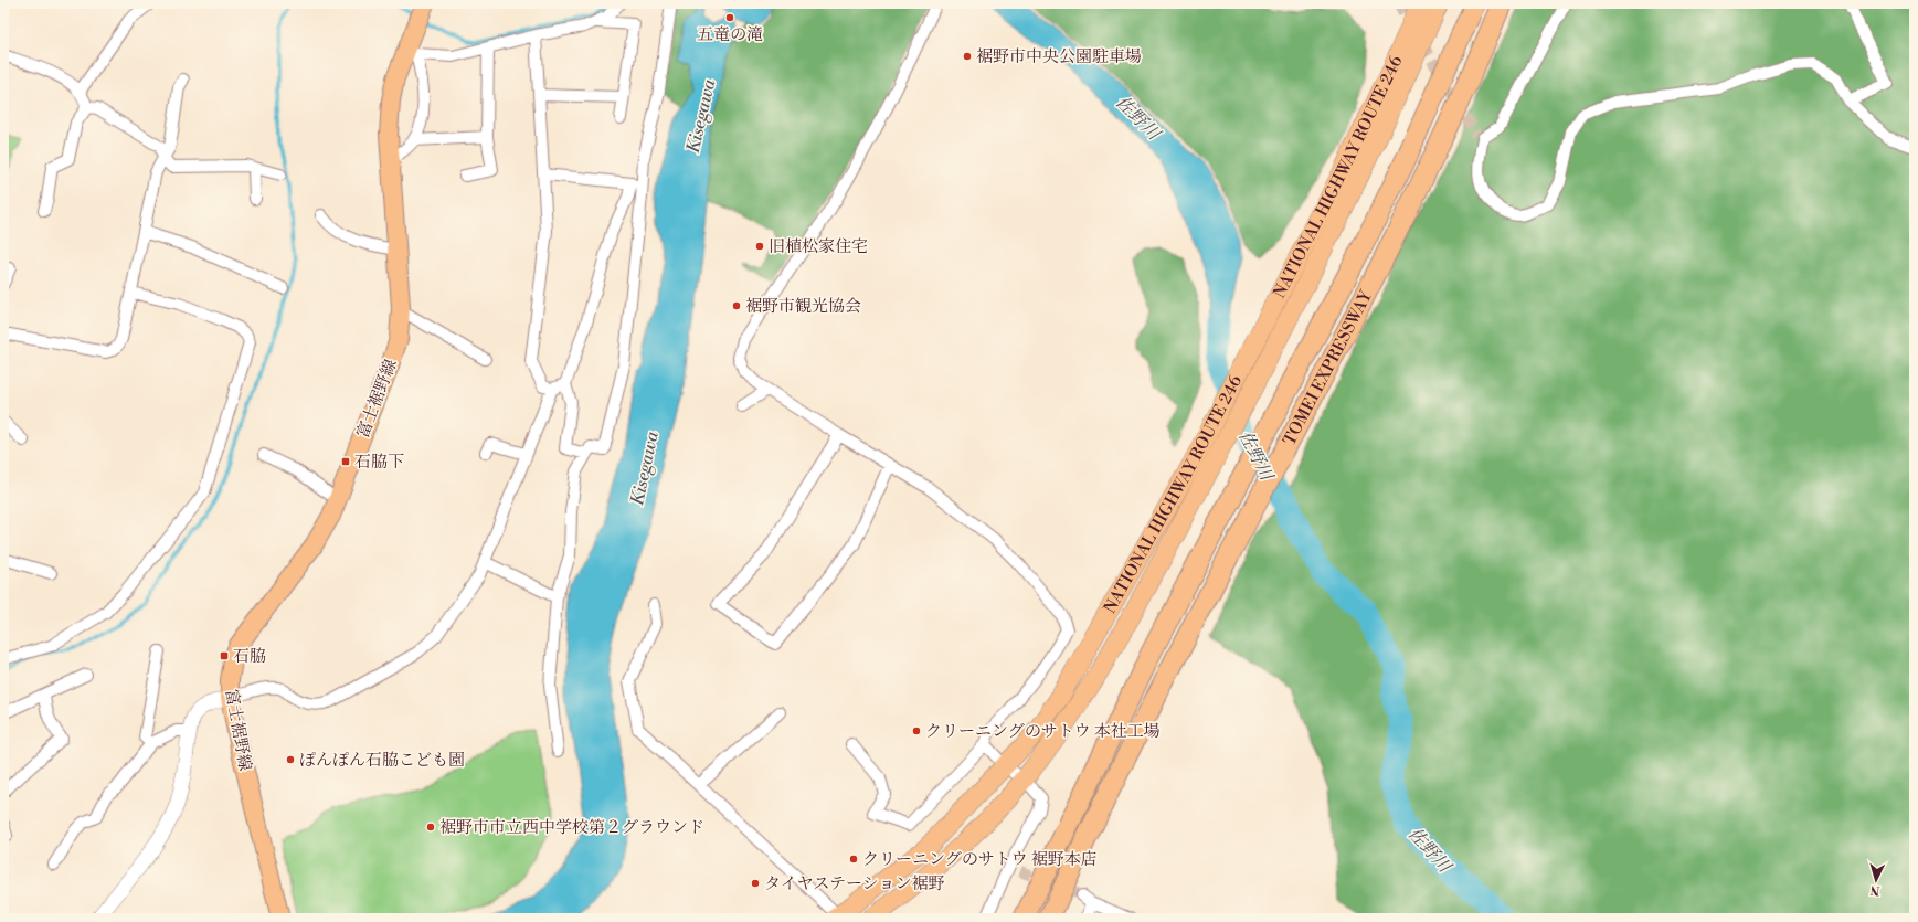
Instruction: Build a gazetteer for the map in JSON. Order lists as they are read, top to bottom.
{
  "streets": {
    "highway": ["NATIONAL HIGHWAY ROUTE 246", "TOMEI EXPRESSWAY"],
    "main road": ["富士裾野線"]
  },
  "water": ["Kisegawa", "佐野川"],
  "places": {
    "other": [
      "五竜の滝",
      "裾野市中央公園駐車場",
      "旧植松家住宅",
      "裾野市観光協会",
      "クリーニングのサトウ 本社工場",
      "ぽんぽん石脇こども園",
      "裾野市市立西中学校第２グラウンド",
      "クリーニングのサトウ 裾野本店",
      "タイヤステーション裾野"
    ],
    "transit": ["石脇下", "石脇"]
  },
  "north": "bottom"
}
